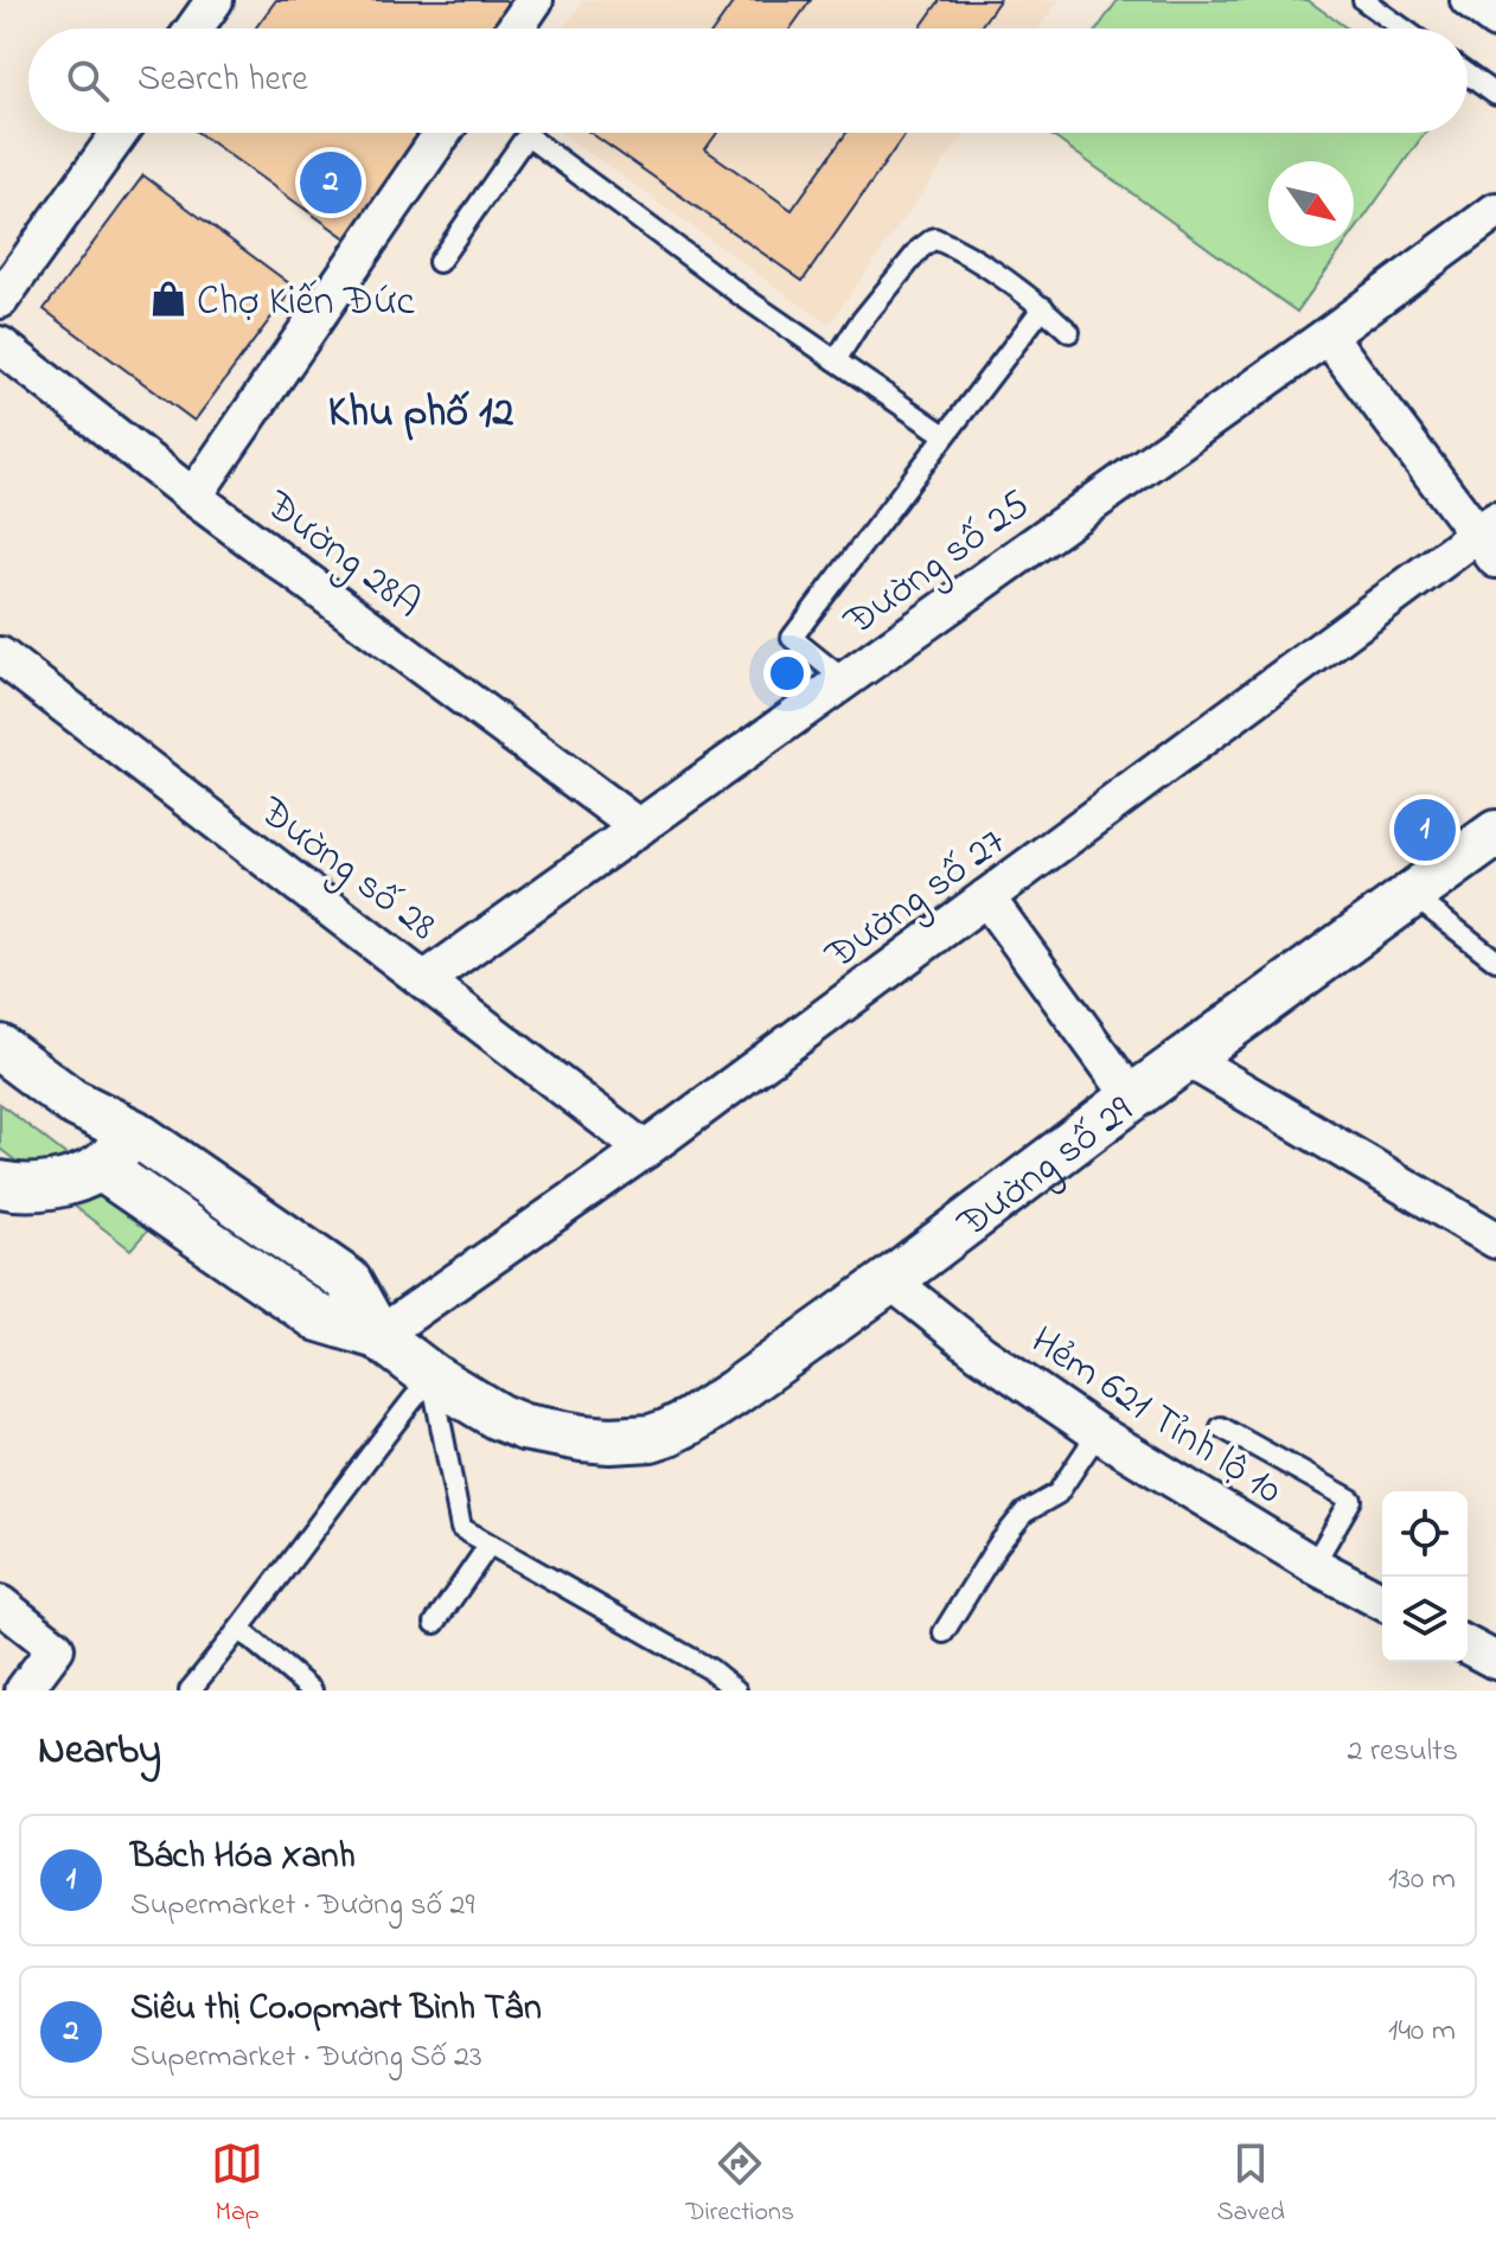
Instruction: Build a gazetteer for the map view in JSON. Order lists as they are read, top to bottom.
{
  "streets": {
    "street": [
      "Đường 28A",
      "Đường số 25",
      "Đường số 28",
      "Đường số 27",
      "Đường số 29",
      "Hẻm 621 Tỉnh lộ 10"
    ]
  },
  "crossings": [
    ["Đường 28A", "Đường số 25"],
    ["Đường số 25", "Đường số 28"],
    ["Đường số 28", "Đường số 27"],
    ["Đường số 27", "Đường số 29"],
    ["Đường số 29", "Hẻm 621 Tỉnh lộ 10"]
  ],
  "districts": ["Khu phố 12"],
  "places": {
    "shop": ["Chợ Kiến Đức"]
  },
  "north": "bottom right",
  "page": {
    "search": "Search here",
    "pins": ["2", "1"],
    "heading": ["Nearby", "2 results"],
    "list": [
      {
        "mark": "1",
        "name": "Bách Hóa Xanh",
        "note": "Supermarket · Đường số 29",
        "value": "130 m"
      },
      {
        "mark": "2",
        "name": "Siêu thị Co.opmart Bình Tân",
        "note": "Supermarket · Đường Số 23",
        "value": "140 m"
      }
    ],
    "nav": ["Map", "Directions", "Saved"]
  }
}
